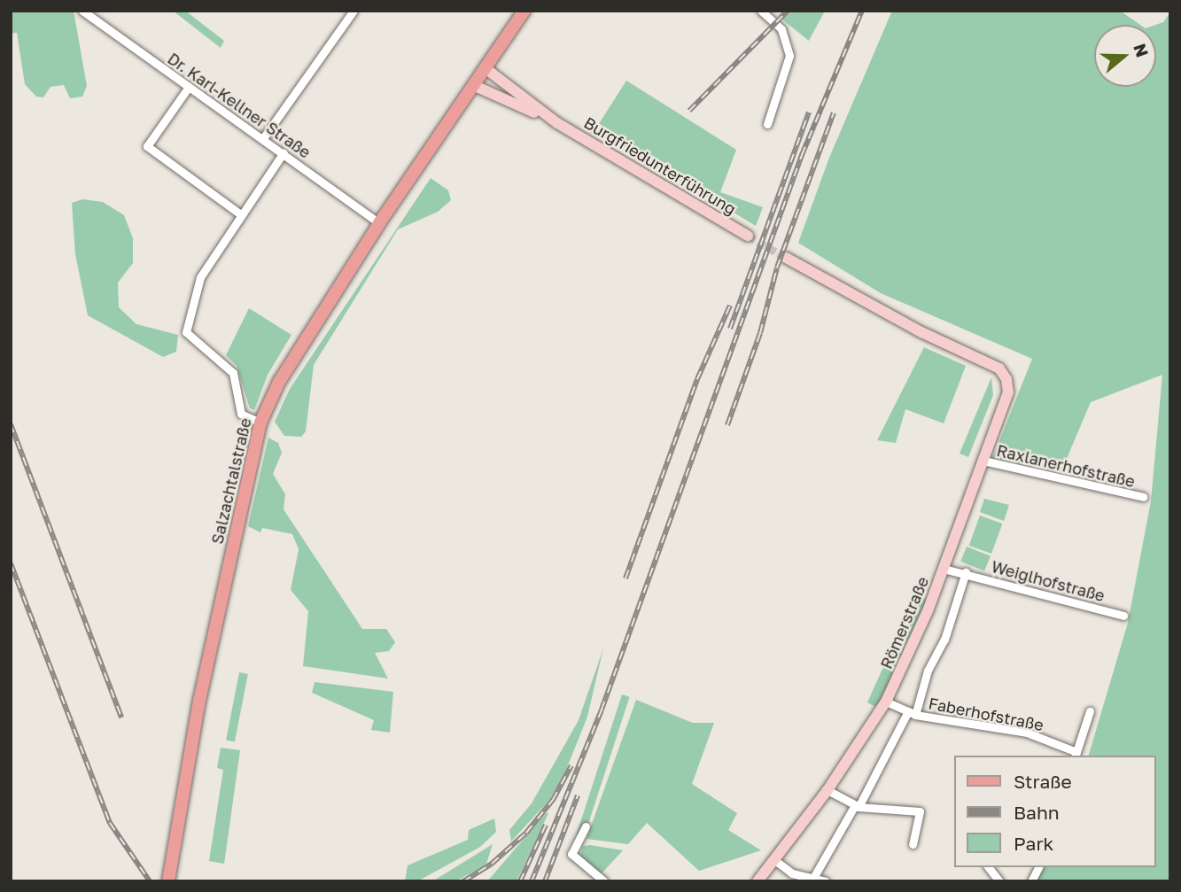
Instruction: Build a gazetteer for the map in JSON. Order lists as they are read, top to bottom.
{
  "streets": {
    "main road": ["Salzachtalstraße"],
    "street": [
      "Dr. Karl-Kellner Straße",
      "Burgfriedunterführung",
      "Raxlanerhofstraße",
      "Weiglhofstraße",
      "Römerstraße",
      "Faberhofstraße"
    ]
  },
  "crossings": [
    ["Dr. Karl-Kellner Straße", "Salzachtalstraße"],
    ["Burgfriedunterführung", "Salzachtalstraße"],
    ["Raxlanerhofstraße", "Römerstraße"],
    ["Weiglhofstraße", "Römerstraße"],
    ["Römerstraße", "Faberhofstraße"]
  ],
  "legend": ["Straße", "Bahn", "Park"],
  "north": "right"
}
